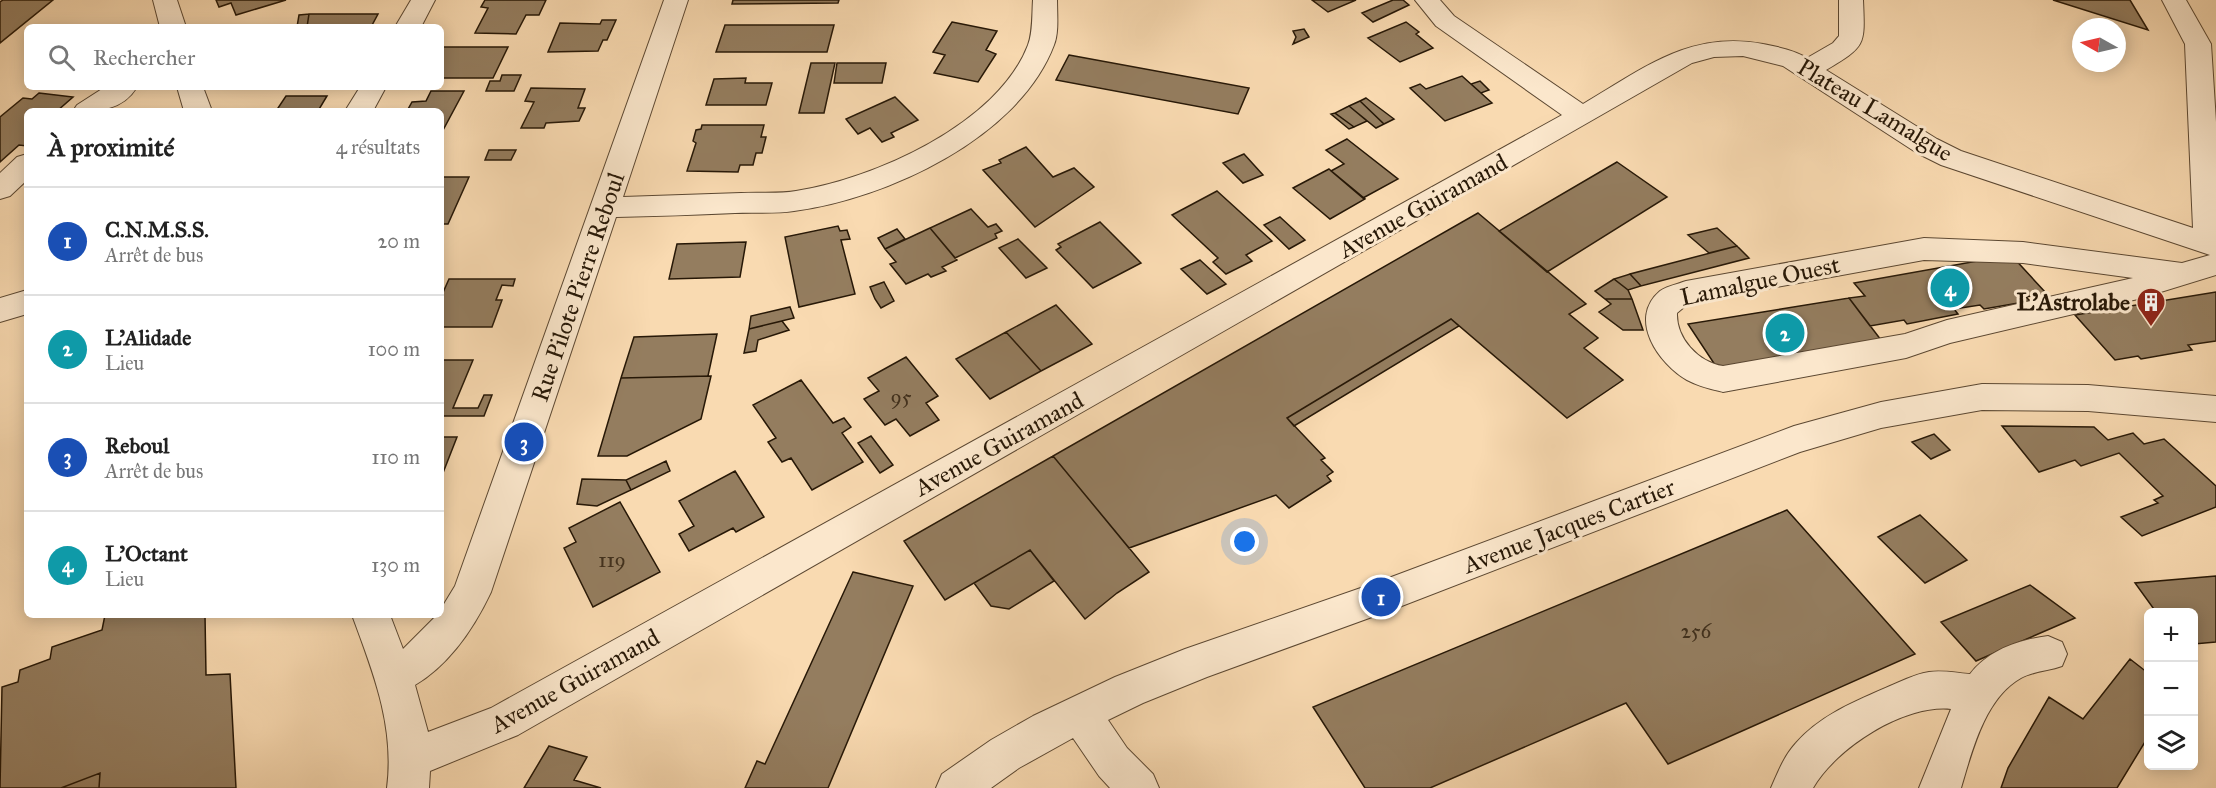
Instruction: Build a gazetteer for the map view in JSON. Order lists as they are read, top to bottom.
{
  "streets": {
    "street": [
      "Plateau Lamalgue",
      "Avenue Guiramand",
      "Lamalgue Ouest",
      "Rue Pilote Pierre Reboul",
      "Avenue Jacques Cartier"
    ]
  },
  "crossings": [
    ["Plateau Lamalgue", "Avenue Guiramand"],
    ["Plateau Lamalgue", "Lamalgue Ouest"]
  ],
  "places": {
    "building": ["L'Astrolabe"]
  },
  "house_numbers": ["95", "119", "256"],
  "north": "left",
  "page": {
    "search": "Rechercher",
    "heading": ["À proximité", "4 résultats"],
    "list": [
      {
        "mark": "1",
        "name": "C.N.M.S.S.",
        "note": "Arrêt de bus",
        "value": "20 m"
      },
      {
        "mark": "2",
        "name": "L'Alidade",
        "note": "Lieu",
        "value": "100 m"
      },
      {
        "mark": "3",
        "name": "Reboul",
        "note": "Arrêt de bus",
        "value": "110 m"
      },
      {
        "mark": "4",
        "name": "L'Octant",
        "note": "Lieu",
        "value": "130 m"
      }
    ],
    "pins": [
      "4",
      "2",
      "3",
      "1"
    ],
    "map_buttons": ["+", "−"]
  }
}
